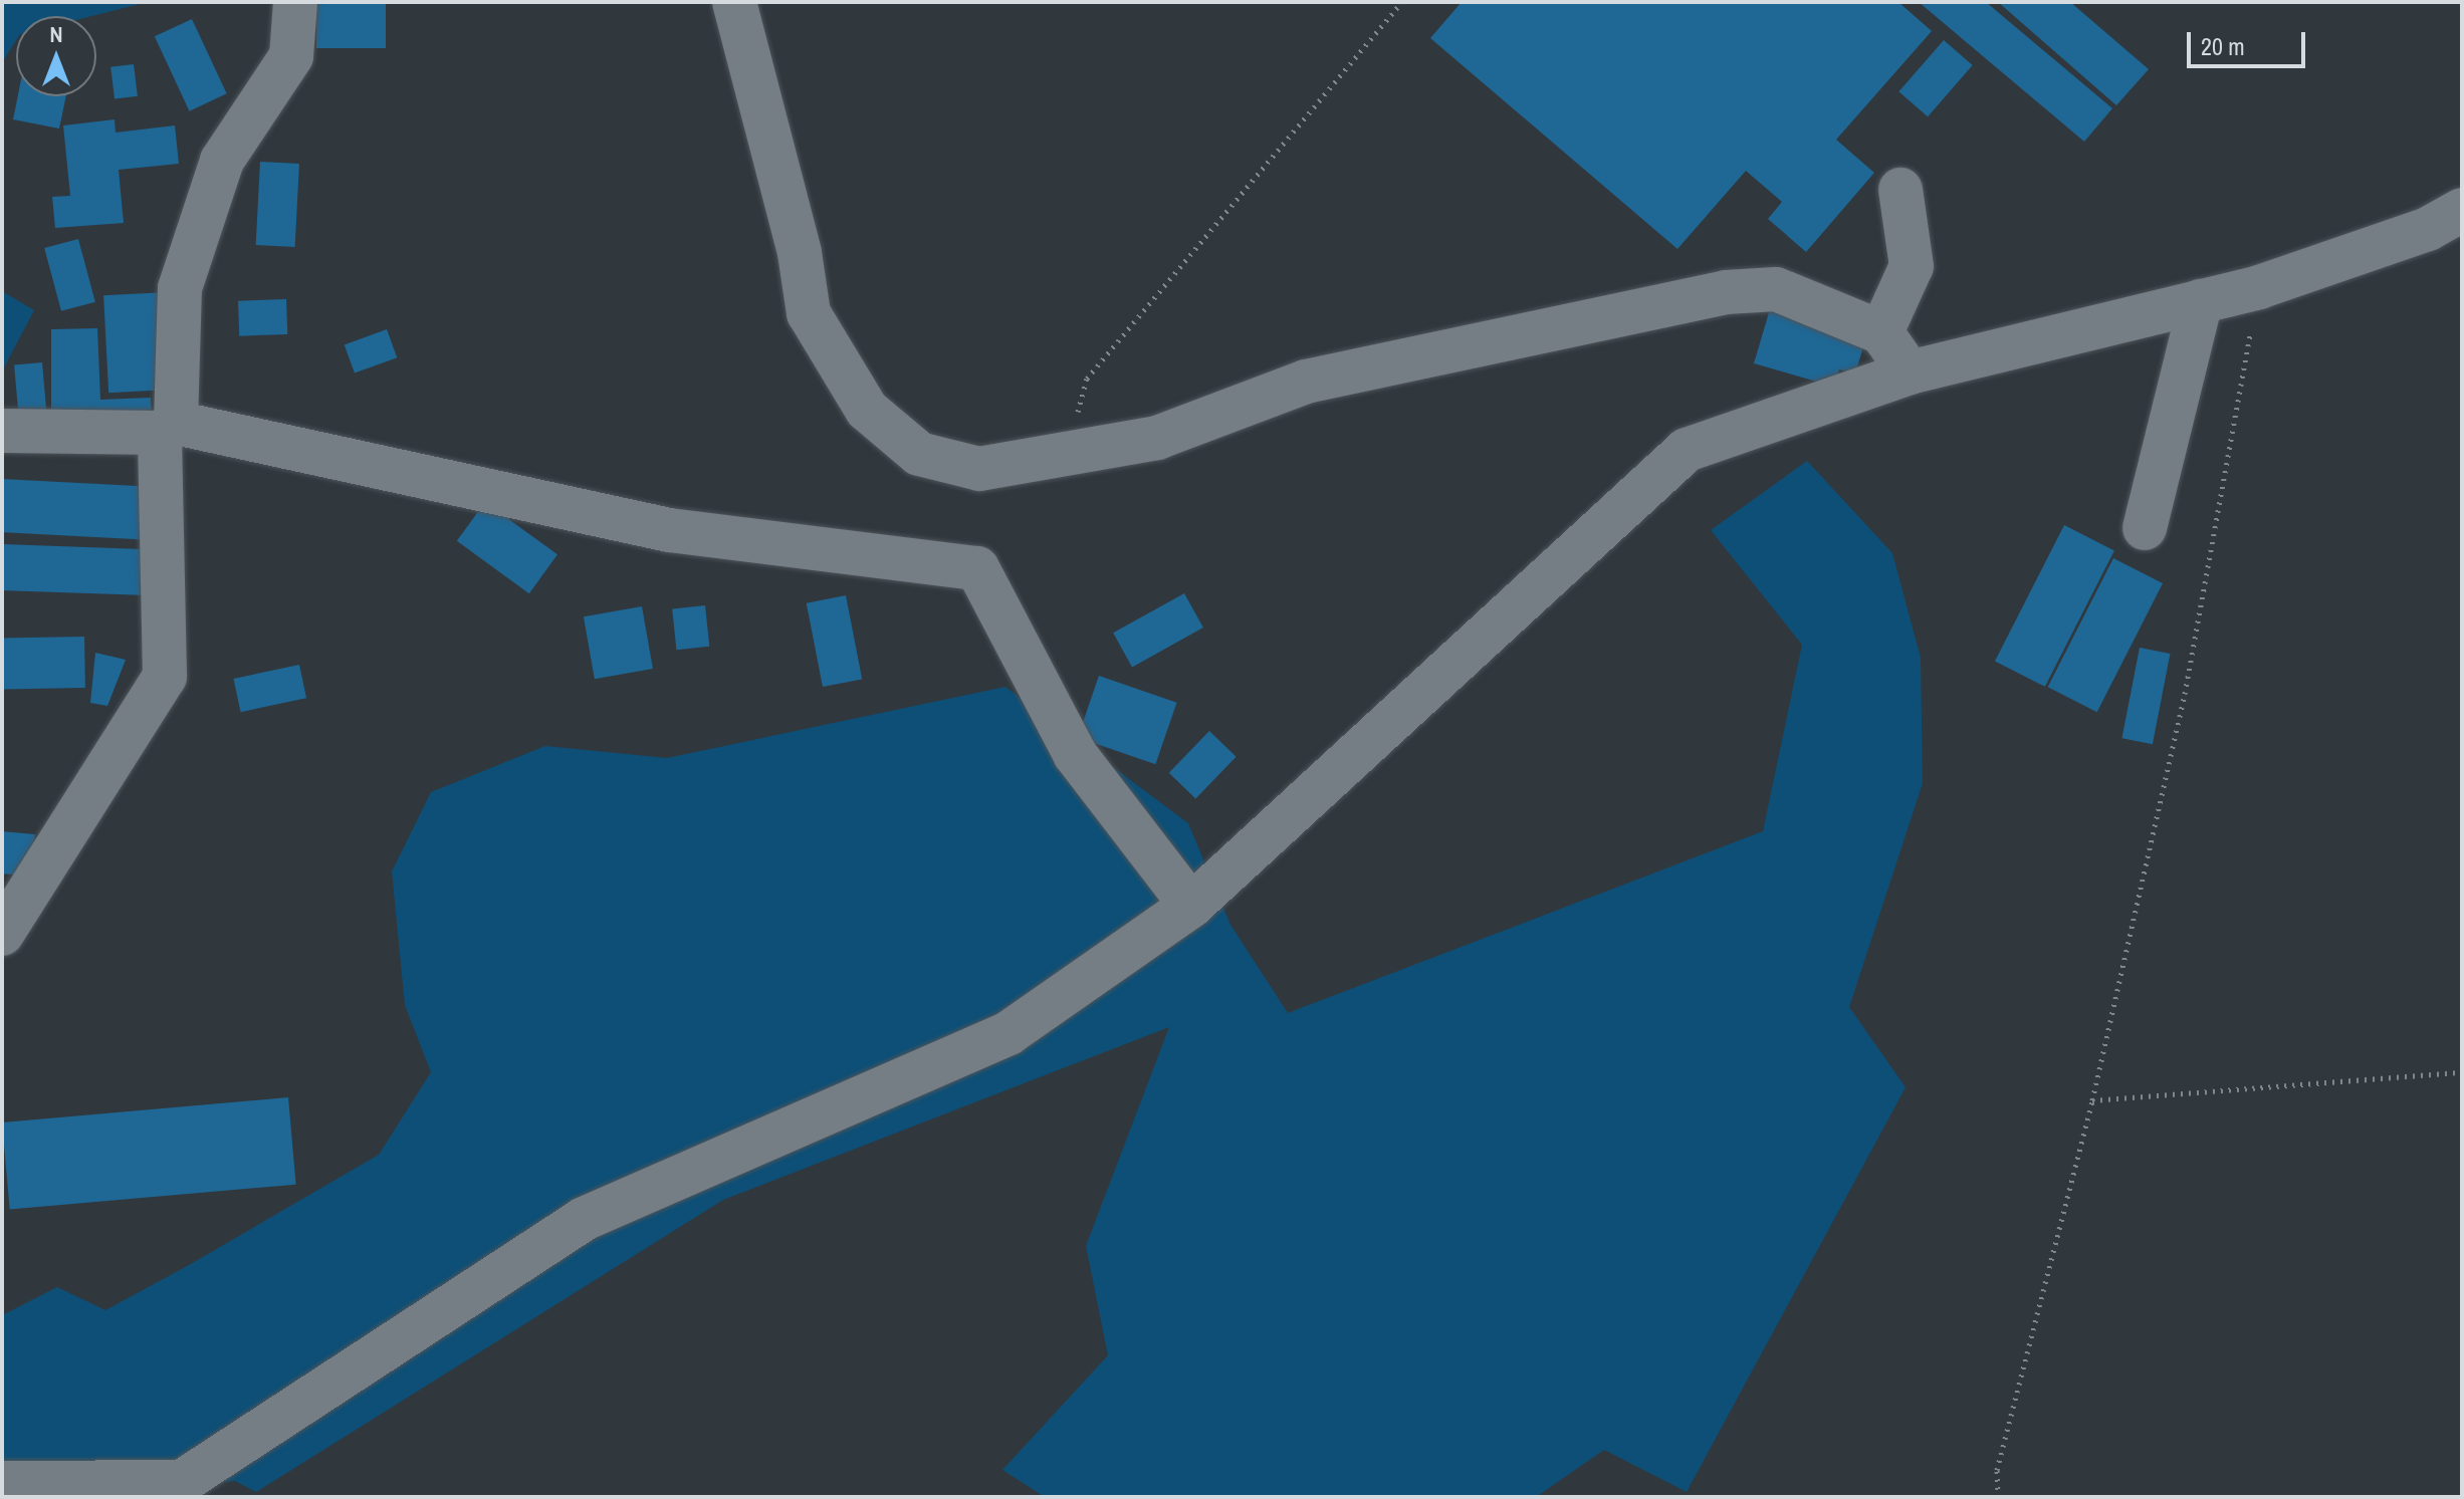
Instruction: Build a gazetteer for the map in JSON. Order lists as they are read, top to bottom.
{
  "scale_bar": "20 m",
  "north": "top"
}
